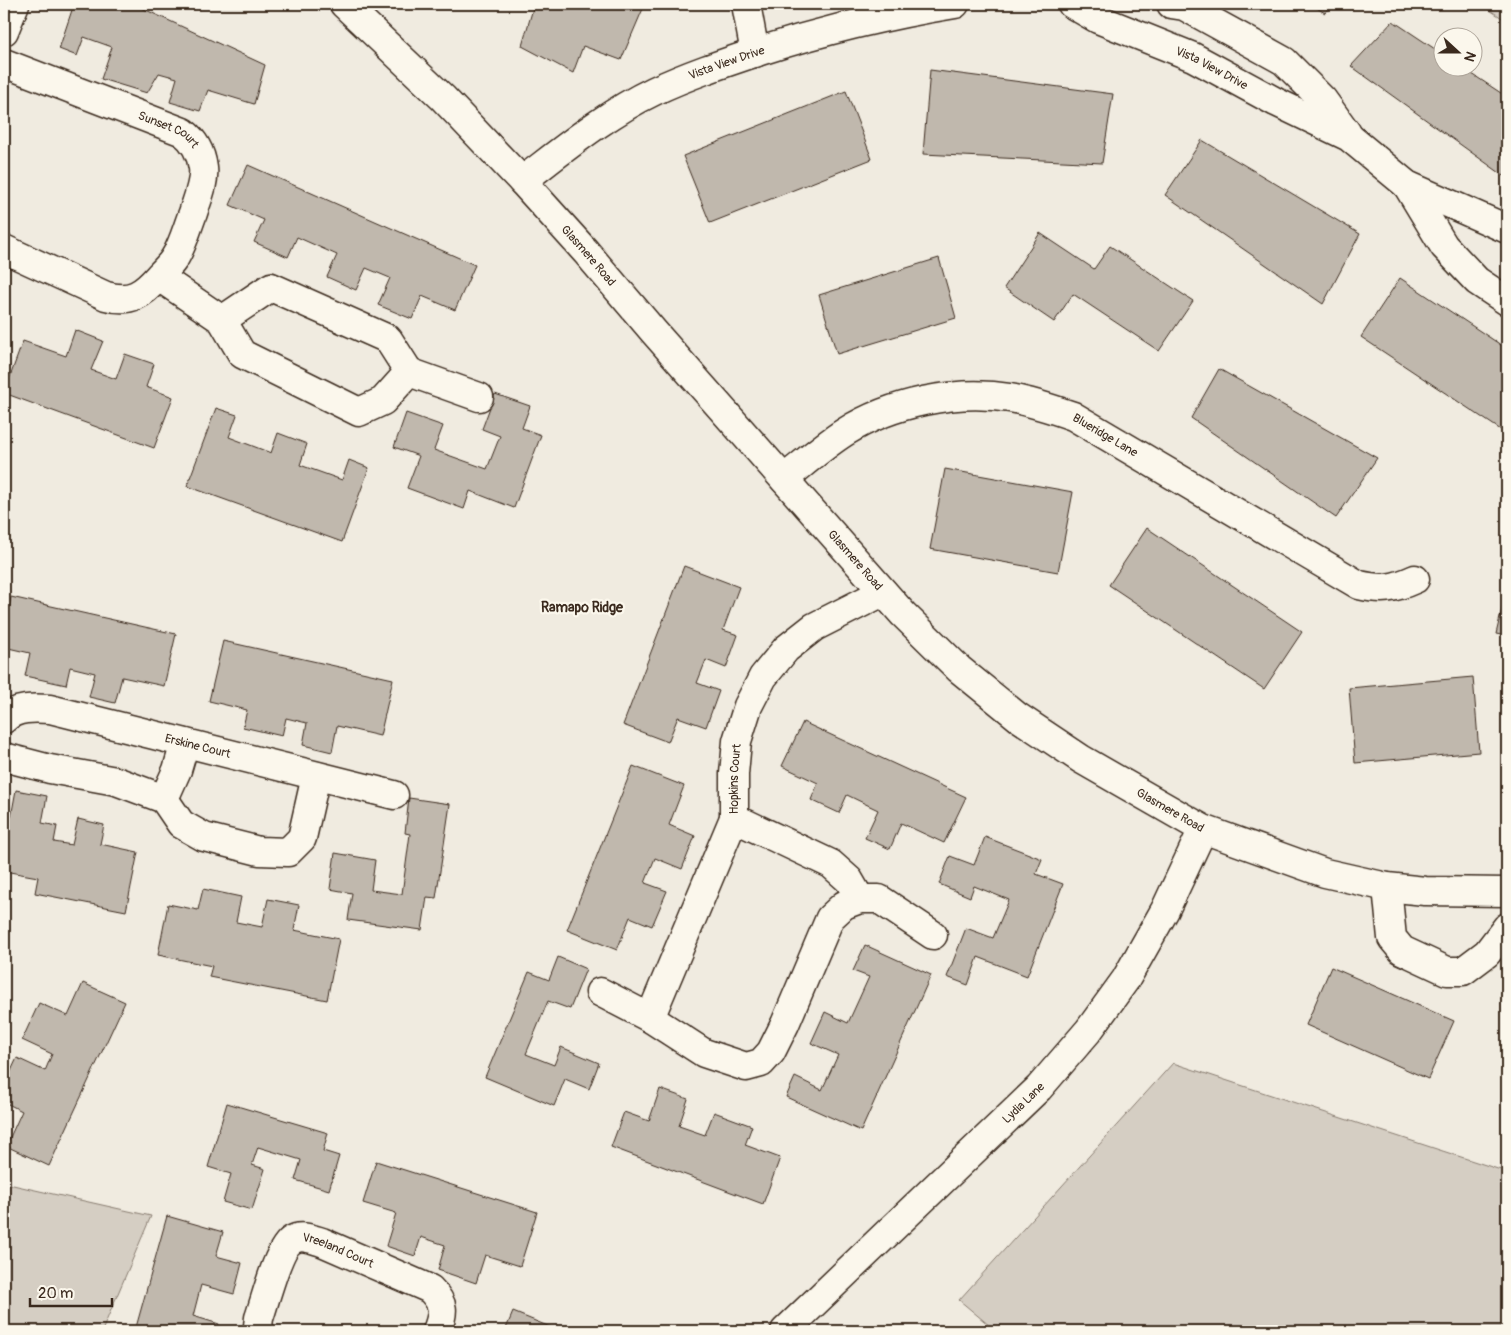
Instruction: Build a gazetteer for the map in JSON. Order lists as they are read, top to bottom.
{
  "streets": {
    "street": [
      "Vista View Drive",
      "Sunset Court",
      "Glasmere Road",
      "Blueridge Lane",
      "Erskine Court",
      "Hopkins Court",
      "Lydia Lane",
      "Vreeland Court"
    ]
  },
  "crossings": [
    ["Vista View Drive", "Glasmere Road"],
    ["Glasmere Road", "Blueridge Lane"],
    ["Glasmere Road", "Hopkins Court"],
    ["Glasmere Road", "Lydia Lane"]
  ],
  "districts": ["Ramapo Ridge"],
  "scale_bar": "20 m",
  "north": "right"
}
